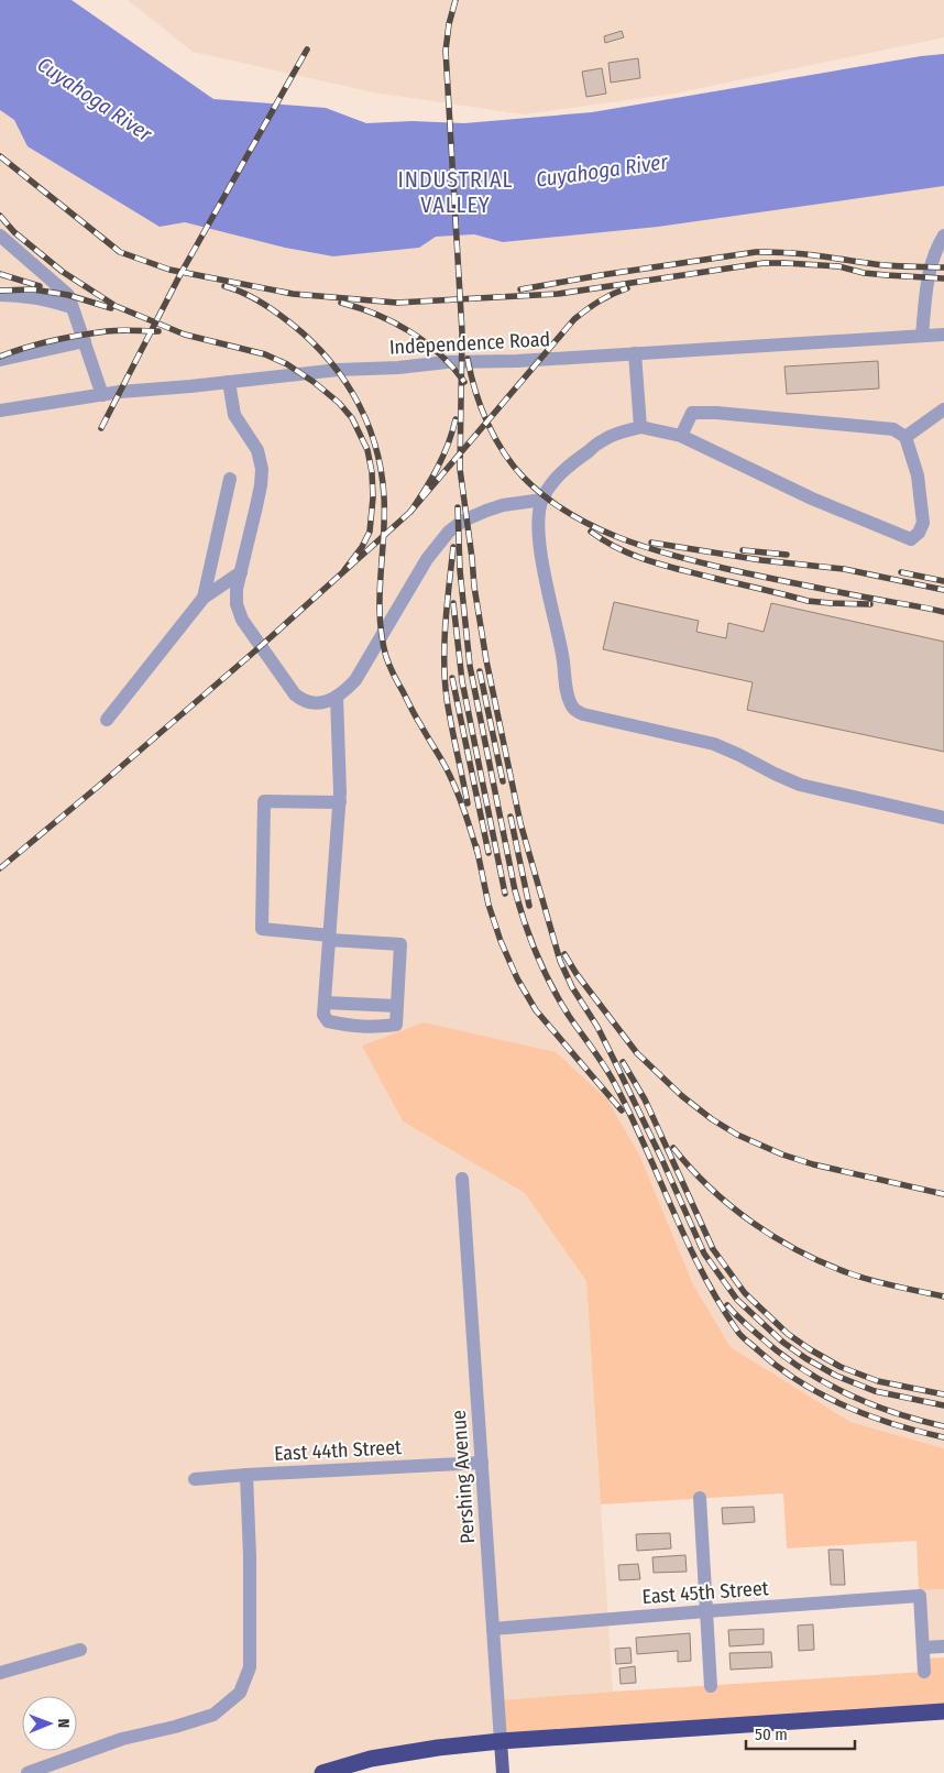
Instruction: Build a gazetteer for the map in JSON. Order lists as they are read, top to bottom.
{
  "streets": {
    "main road": ["Pershing Avenue"],
    "street": ["Independence Road", "East 44th Street", "East 45th Street"]
  },
  "crossings": [
    ["East 44th Street", "Pershing Avenue"],
    ["Pershing Avenue", "East 45th Street"]
  ],
  "districts": ["INDUSTRIAL VALLEY"],
  "water": ["Cuyahoga River"],
  "scale_bar": "50 m",
  "north": "right"
}
